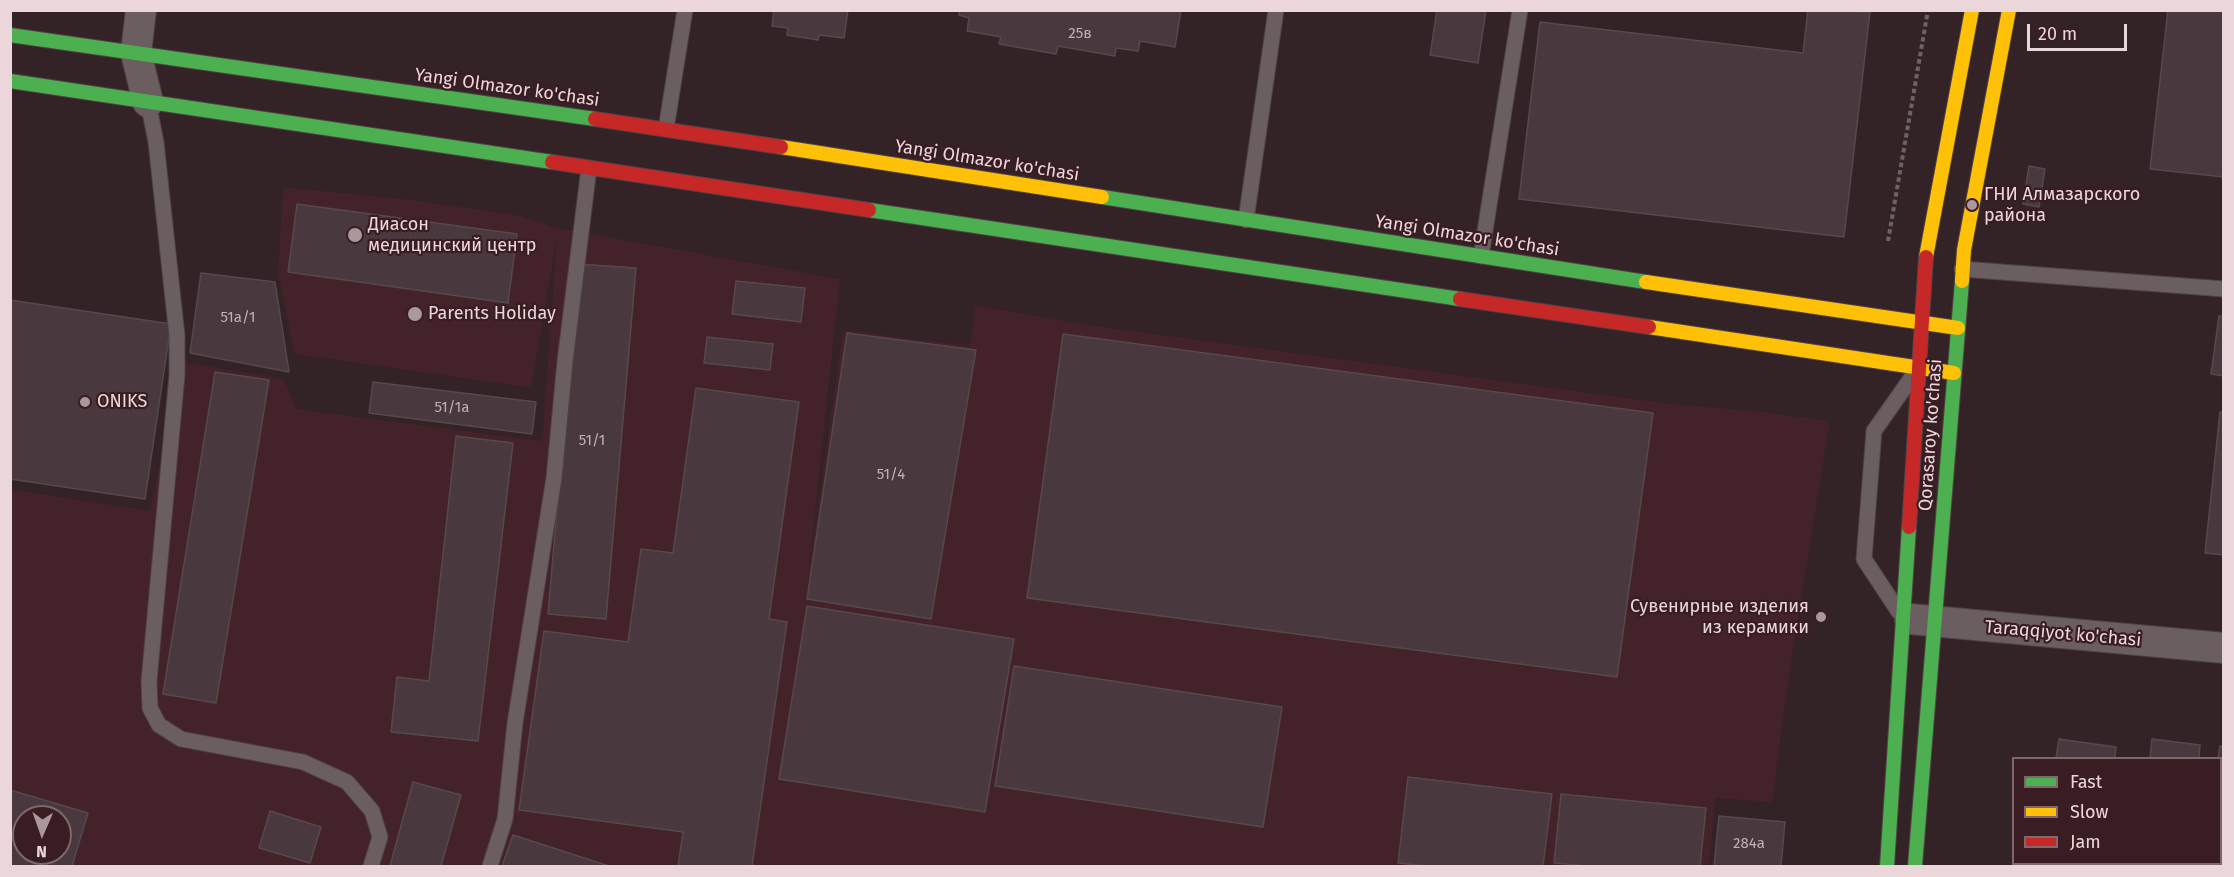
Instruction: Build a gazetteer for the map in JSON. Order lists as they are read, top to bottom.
{
  "streets": {
    "main road": ["Yangi Olmazor ko'chasi", "Qorasaroy ko'chasi"],
    "street": ["Taraqqiyot ko'chasi"]
  },
  "crossings": [
    ["Yangi Olmazor ko'chasi", "Qorasaroy ko'chasi"],
    ["Qorasaroy ko'chasi", "Taraqqiyot ko'chasi"]
  ],
  "places": [
    "ГНИ Алмазарского района",
    "Диасон медицинский центр",
    "Parents Holiday",
    "ONIKS",
    "Сувенирные изделия из керамики"
  ],
  "house_numbers": [
    "25в",
    "51a/1",
    "51/1a",
    "51/1",
    "51/4",
    "284а"
  ],
  "legend": ["Fast", "Slow", "Jam"],
  "scale_bar": "20 m",
  "north": "bottom"
}
